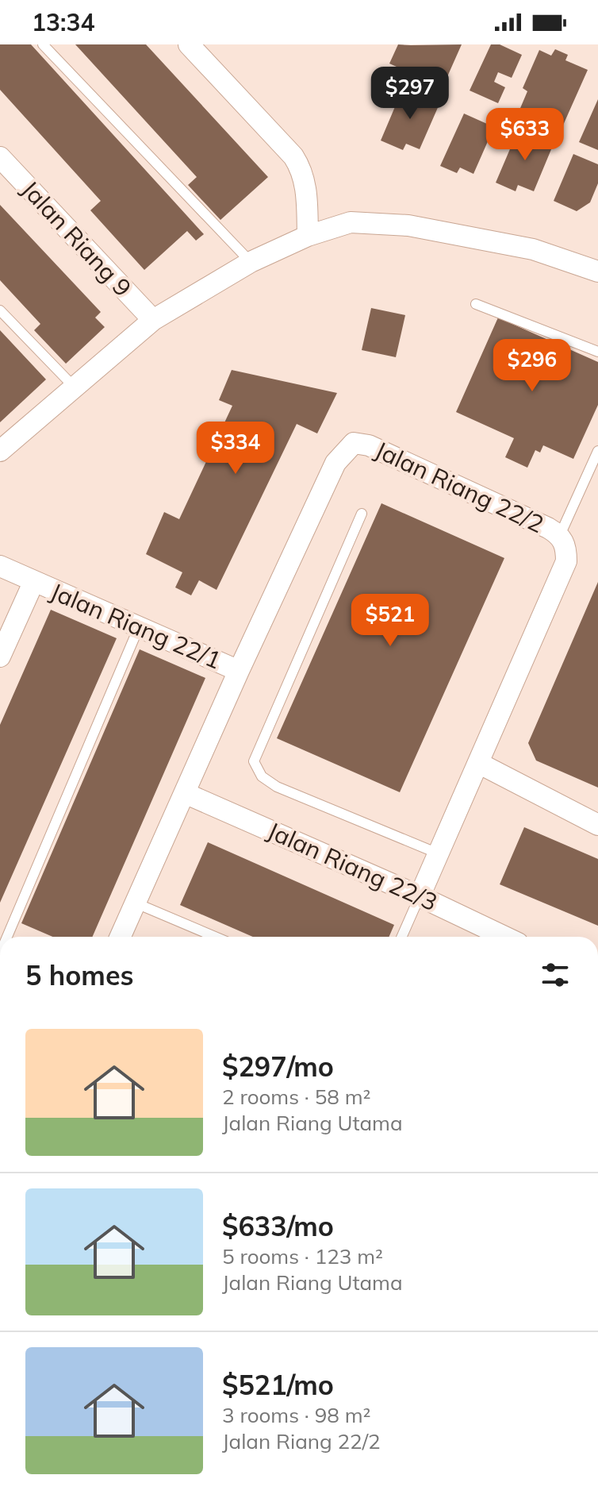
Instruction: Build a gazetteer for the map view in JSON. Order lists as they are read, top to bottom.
{
  "streets": {
    "street": [
      "Jalan Riang 9",
      "Jalan Riang 22/2",
      "Jalan Riang 22/1",
      "Jalan Riang 22/3"
    ]
  },
  "crossings": [
    ["Jalan Riang 22/2", "Jalan Riang 22/1"],
    ["Jalan Riang 22/2", "Jalan Riang 22/3"]
  ],
  "page": {
    "status": "13:34",
    "price": [
      "$297",
      "$633",
      "$296",
      "$334",
      "$521"
    ],
    "heading": "5 homes",
    "list": [
      {
        "name": "$297/mo",
        "note": "2 rooms · 58 m² · Jalan Riang Utama"
      },
      {
        "name": "$633/mo",
        "note": "5 rooms · 123 m² · Jalan Riang Utama"
      },
      {
        "name": "$521/mo",
        "note": "3 rooms · 98 m² · Jalan Riang 22/2"
      }
    ]
  }
}
